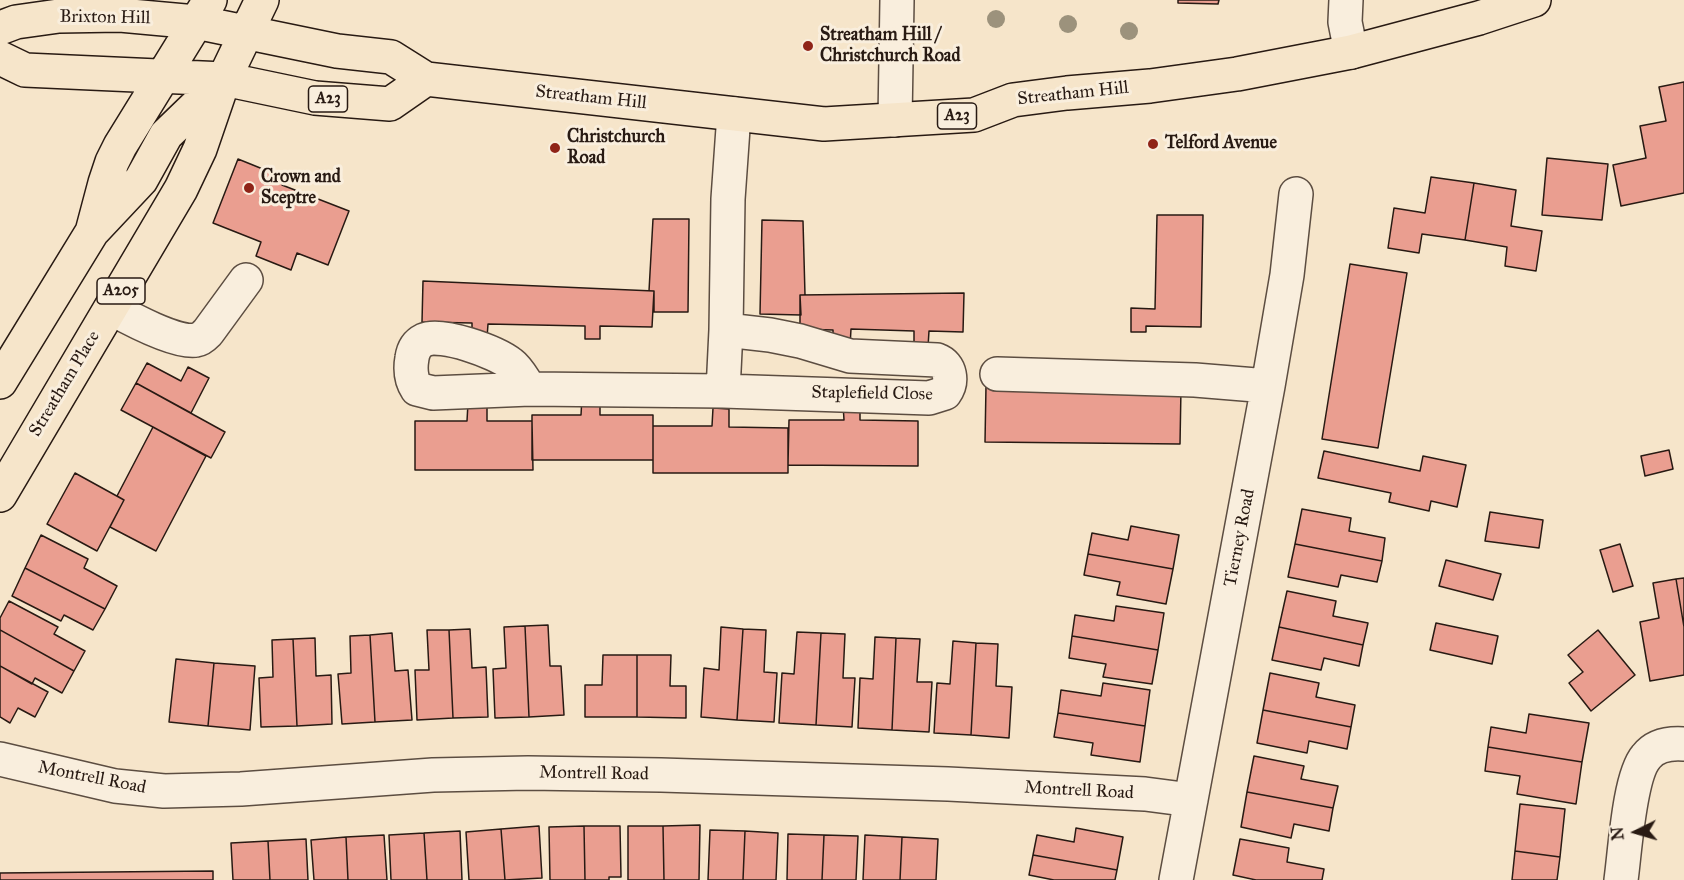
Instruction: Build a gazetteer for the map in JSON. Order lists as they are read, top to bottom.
{
  "streets": {
    "highway": [
      "Brixton Hill",
      "Streatham Hill",
      "A23",
      "A205",
      "Streatham Place"
    ],
    "street": ["Staplefield Close", "Tierney Road", "Montrell Road"]
  },
  "crossings": [
    ["Brixton Hill", "Streatham Hill"],
    ["Brixton Hill", "A205"],
    ["Streatham Hill", "A23"],
    ["Streatham Hill", "A205"],
    ["A23", "A205"],
    ["A23", "Streatham Place"],
    ["A205", "Streatham Place"],
    ["Tierney Road", "Montrell Road"]
  ],
  "places": [
    "Streatham Hill / Christchurch Road",
    "Telford Avenue",
    "Christchurch Road",
    "Crown and Sceptre"
  ],
  "north": "left"
}
